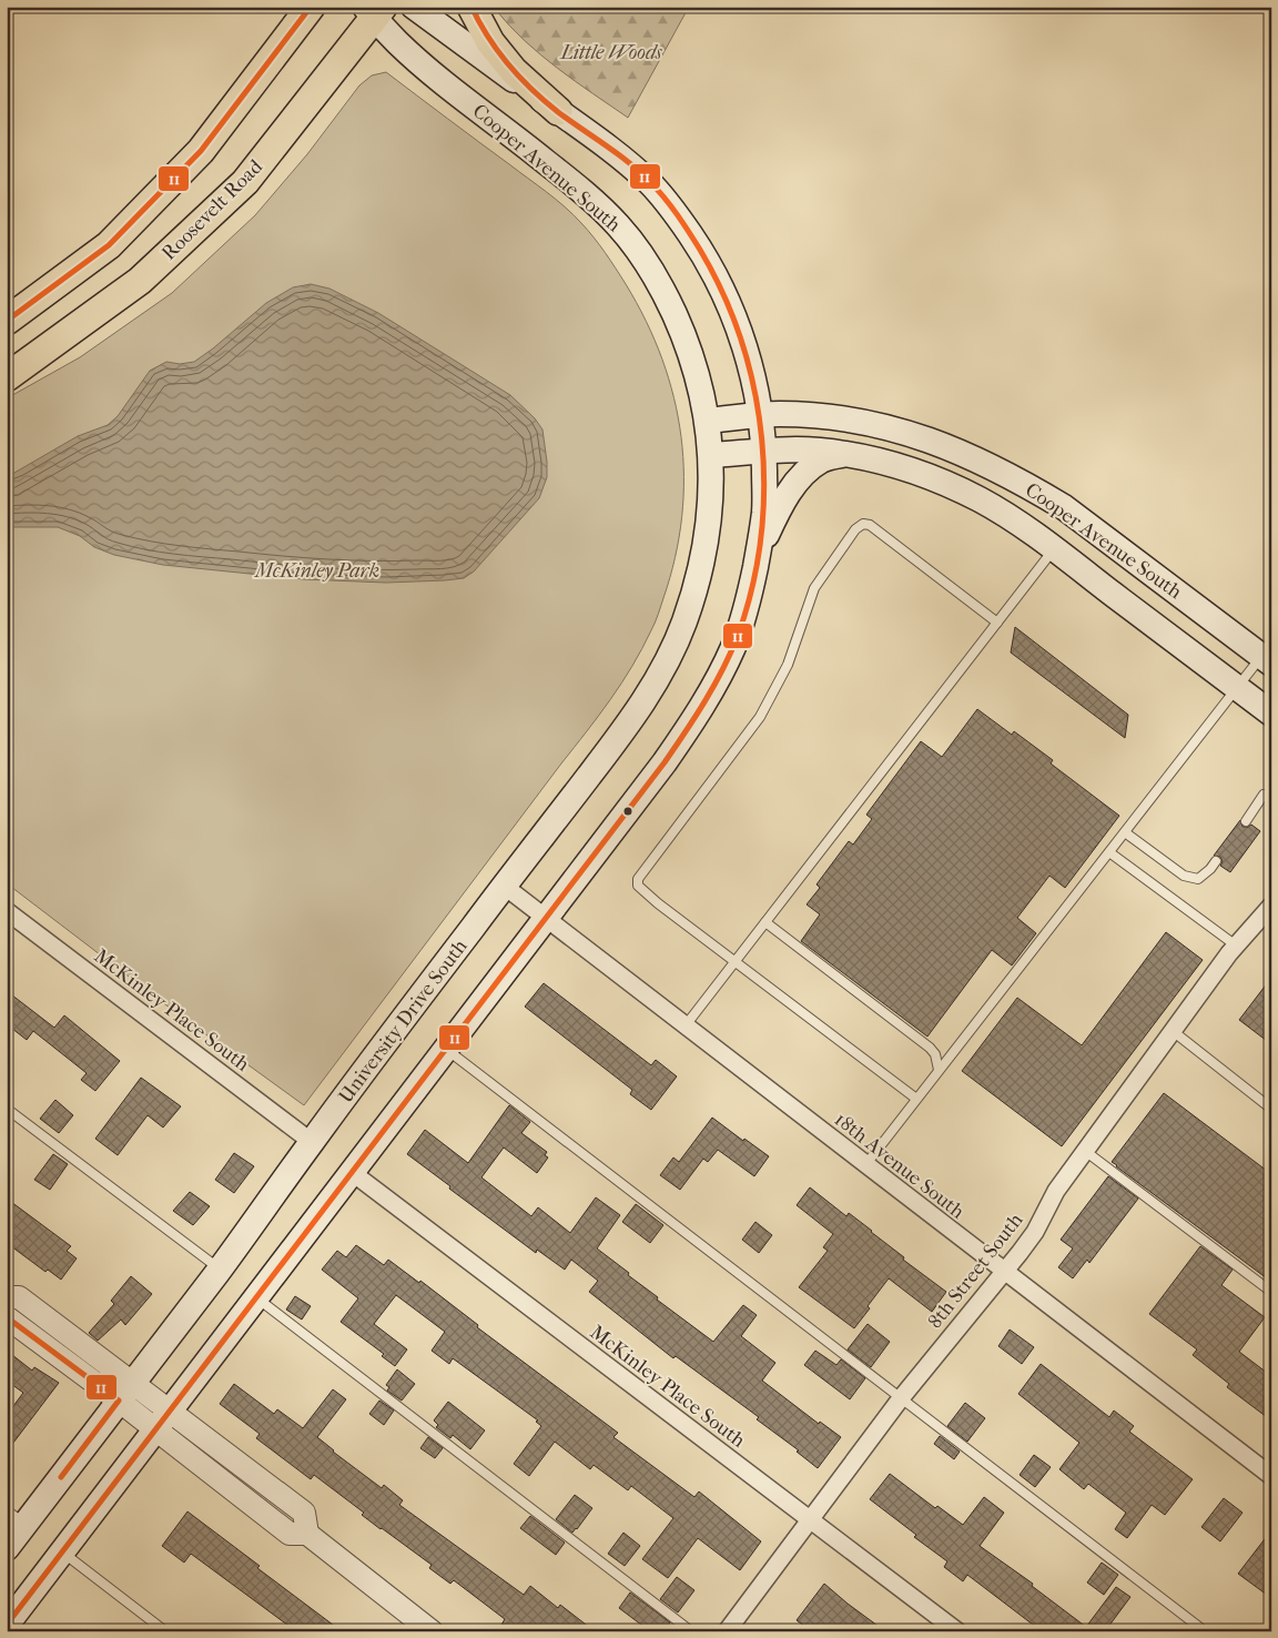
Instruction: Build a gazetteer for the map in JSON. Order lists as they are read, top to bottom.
{
  "streets": {
    "main road": ["Cooper Avenue South", "Roosevelt Road", "University Drive South"],
    "street": ["McKinley Place South", "18th Avenue South", "8th Street South"]
  },
  "crossings": [
    ["Cooper Avenue South", "Roosevelt Road"],
    ["Cooper Avenue South", "University Drive South"],
    ["McKinley Place South", "University Drive South"],
    ["McKinley Place South", "8th Street South"],
    ["University Drive South", "18th Avenue South"],
    ["18th Avenue South", "8th Street South"]
  ],
  "parks": ["Little Woods", "McKinley Park"],
  "lines": ["transit line 11"]
}
